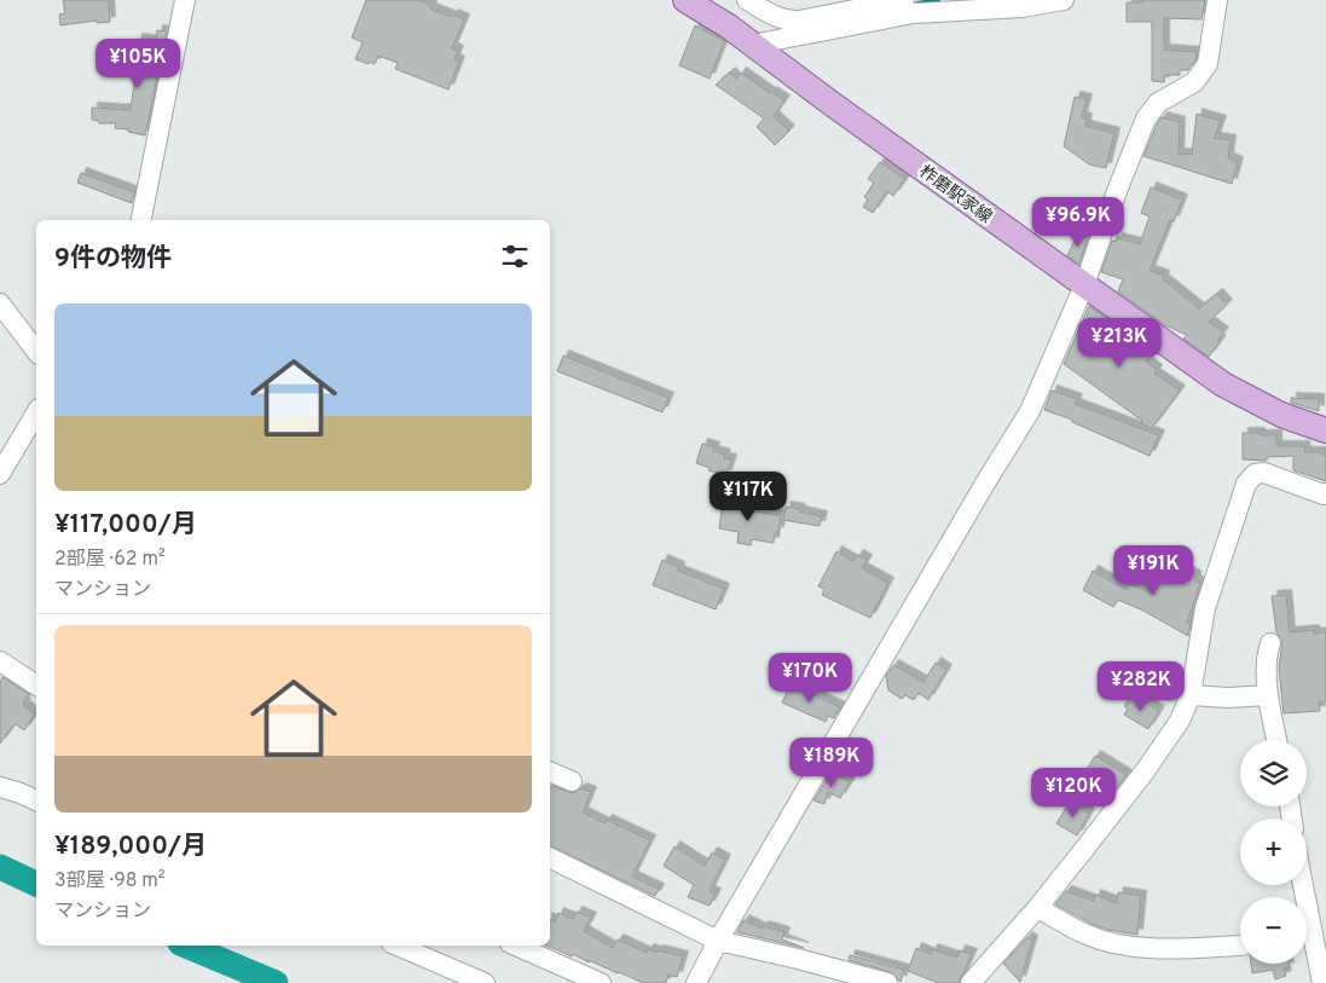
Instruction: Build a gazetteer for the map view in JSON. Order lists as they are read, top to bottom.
{
  "streets": {
    "main road": ["柞磨駅家線"]
  },
  "page": {
    "price": [
      "¥105K",
      "¥96.9K",
      "¥213K",
      "¥117K",
      "¥191K",
      "¥170K",
      "¥282K",
      "¥189K",
      "¥120K"
    ],
    "heading": "9件の物件",
    "list": [
      {
        "name": "¥117,000/月",
        "note": "2部屋 · 62 m² · マンション"
      },
      {
        "name": "¥189,000/月",
        "note": "3部屋 · 98 m² · マンション"
      }
    ],
    "map_buttons": ["+", "−"]
  }
}
